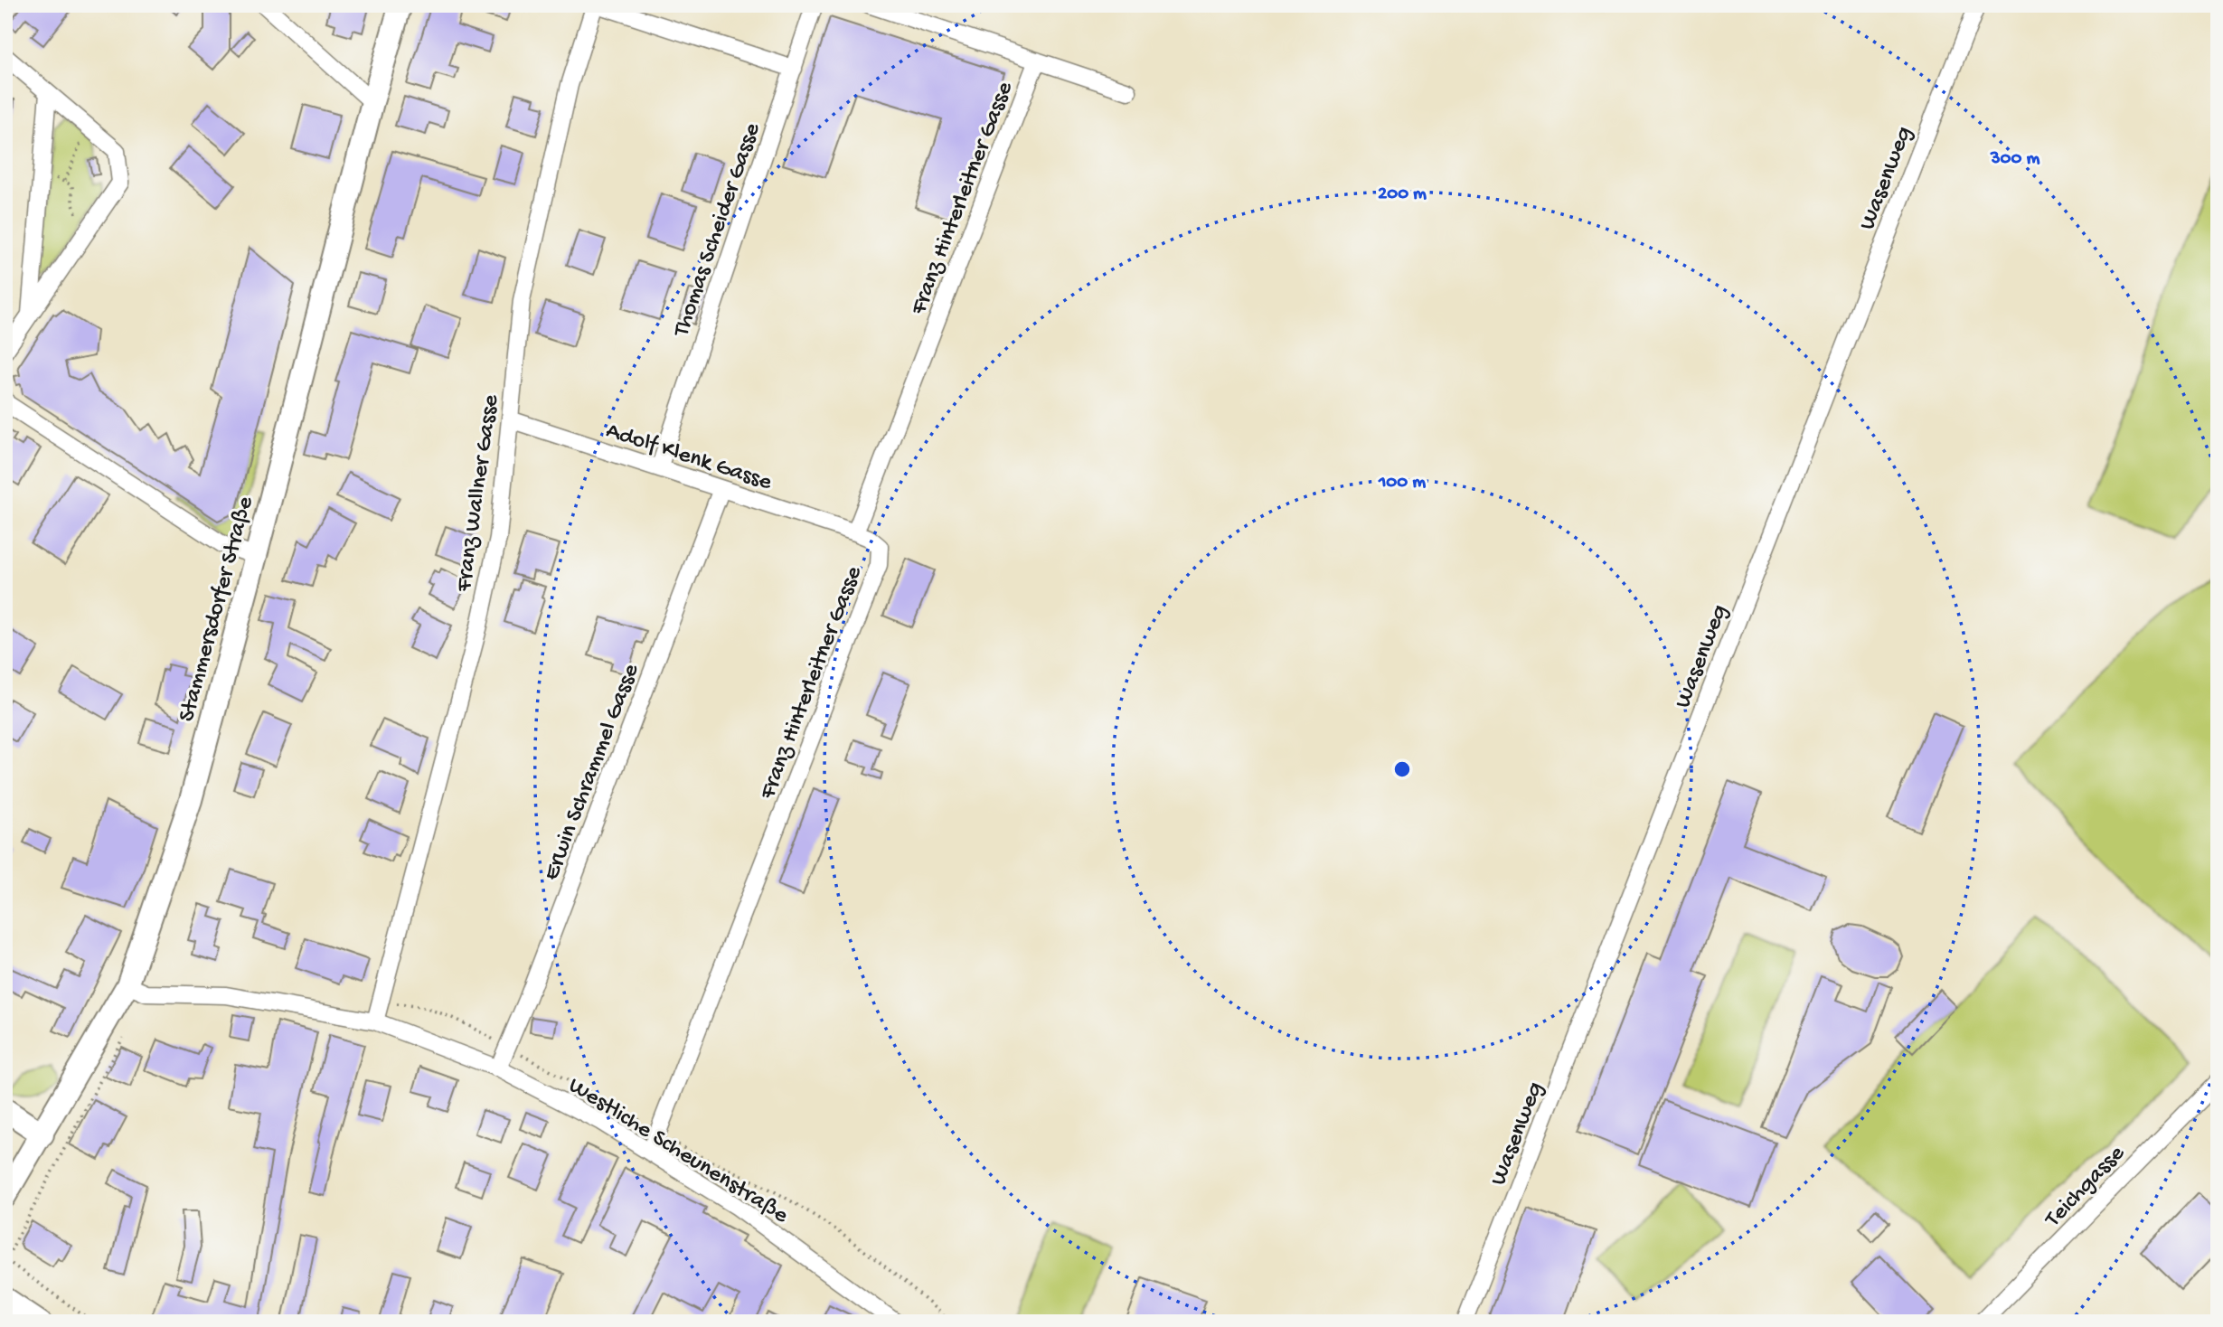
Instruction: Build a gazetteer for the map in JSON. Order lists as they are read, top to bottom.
{
  "streets": {
    "main road": ["Stammersdorfer Straße"],
    "street": [
      "Wasenweg",
      "Franz Hinterleitner Gasse",
      "Thomas Scheider Gasse",
      "Adolf Klenk Gasse",
      "Franz Wallner Gasse",
      "Erwin Schrammel Gasse",
      "Westliche Scheunenstraße",
      "Teichgasse"
    ]
  },
  "crossings": [
    ["Franz Hinterleitner Gasse", "Adolf Klenk Gasse"],
    ["Franz Hinterleitner Gasse", "Westliche Scheunenstraße"],
    ["Thomas Scheider Gasse", "Adolf Klenk Gasse"],
    ["Adolf Klenk Gasse", "Franz Wallner Gasse"],
    ["Adolf Klenk Gasse", "Erwin Schrammel Gasse"],
    ["Franz Wallner Gasse", "Westliche Scheunenstraße"],
    ["Stammersdorfer Straße", "Westliche Scheunenstraße"],
    ["Erwin Schrammel Gasse", "Westliche Scheunenstraße"]
  ],
  "rings": ["300 m", "200 m", "100 m"]
}
